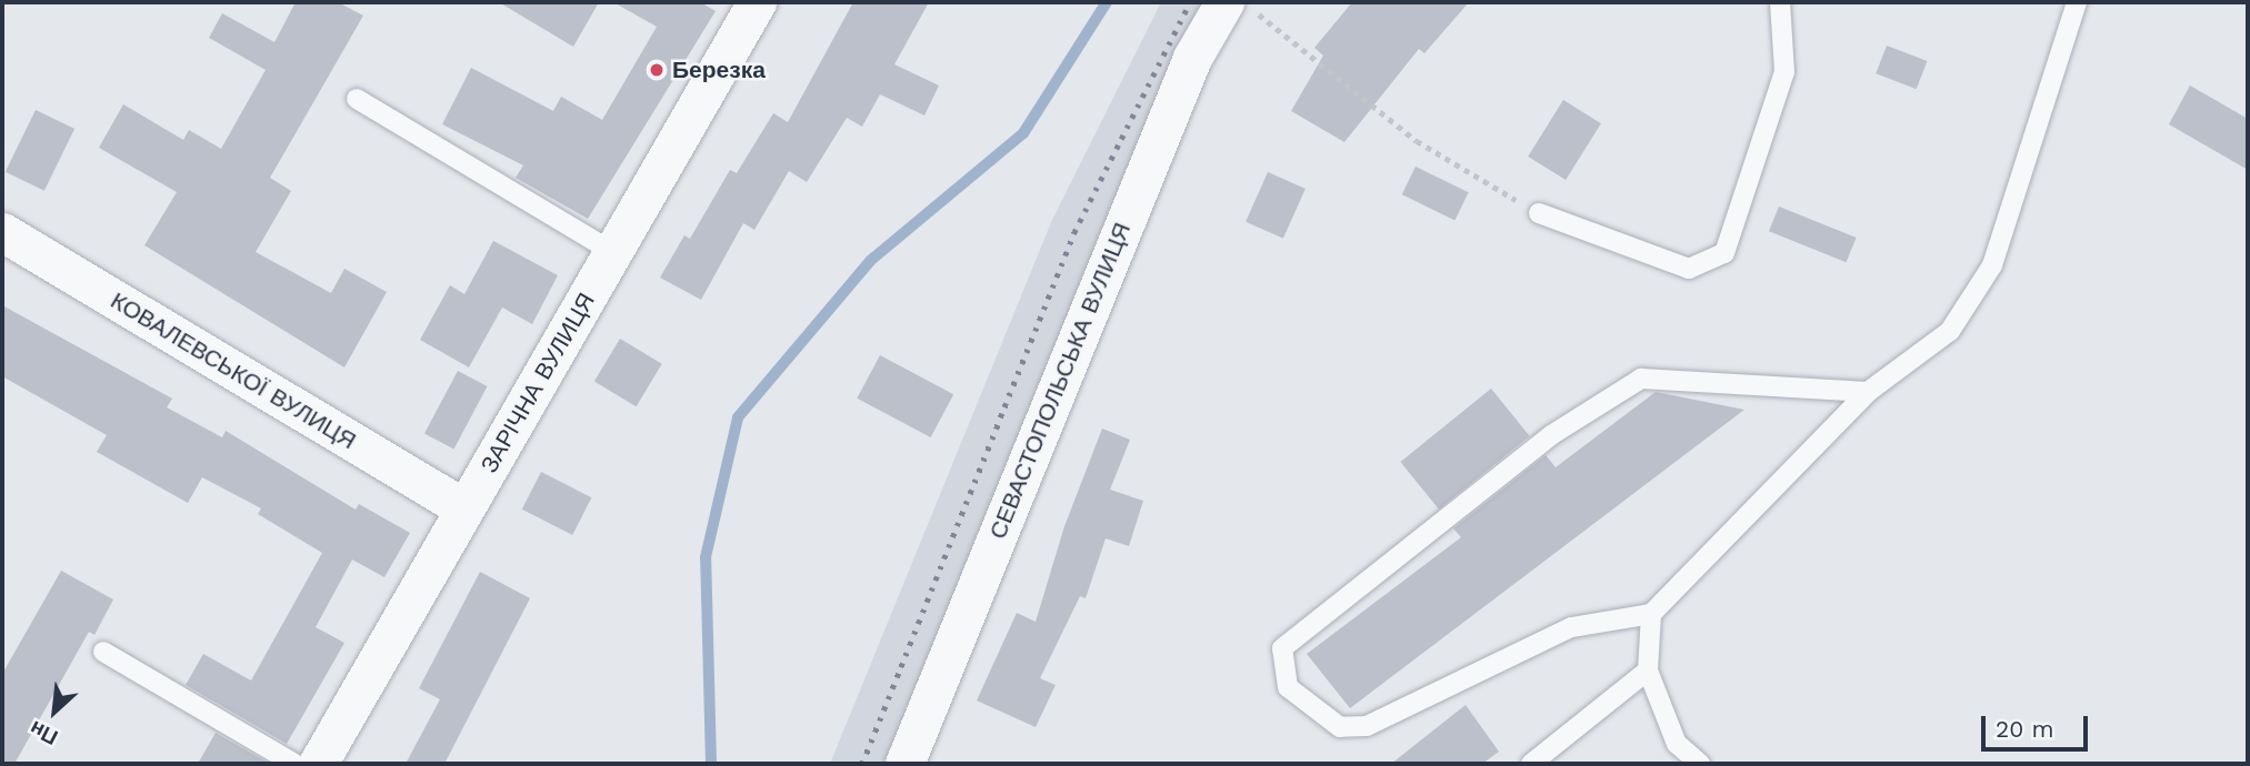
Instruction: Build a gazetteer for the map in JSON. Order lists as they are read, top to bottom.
{
  "streets": {
    "street": ["КОВАЛЕВСЬКОЇ ВУЛИЦЯ", "СЕВАСТОПОЛЬСЬКА ВУЛИЦЯ", "ЗАРІЧНА ВУЛИЦЯ"]
  },
  "crossings": [
    ["КОВАЛЕВСЬКОЇ ВУЛИЦЯ", "ЗАРІЧНА ВУЛИЦЯ"]
  ],
  "places": ["Березка"],
  "scale_bar": "20 m",
  "north": "bottom left"
}
